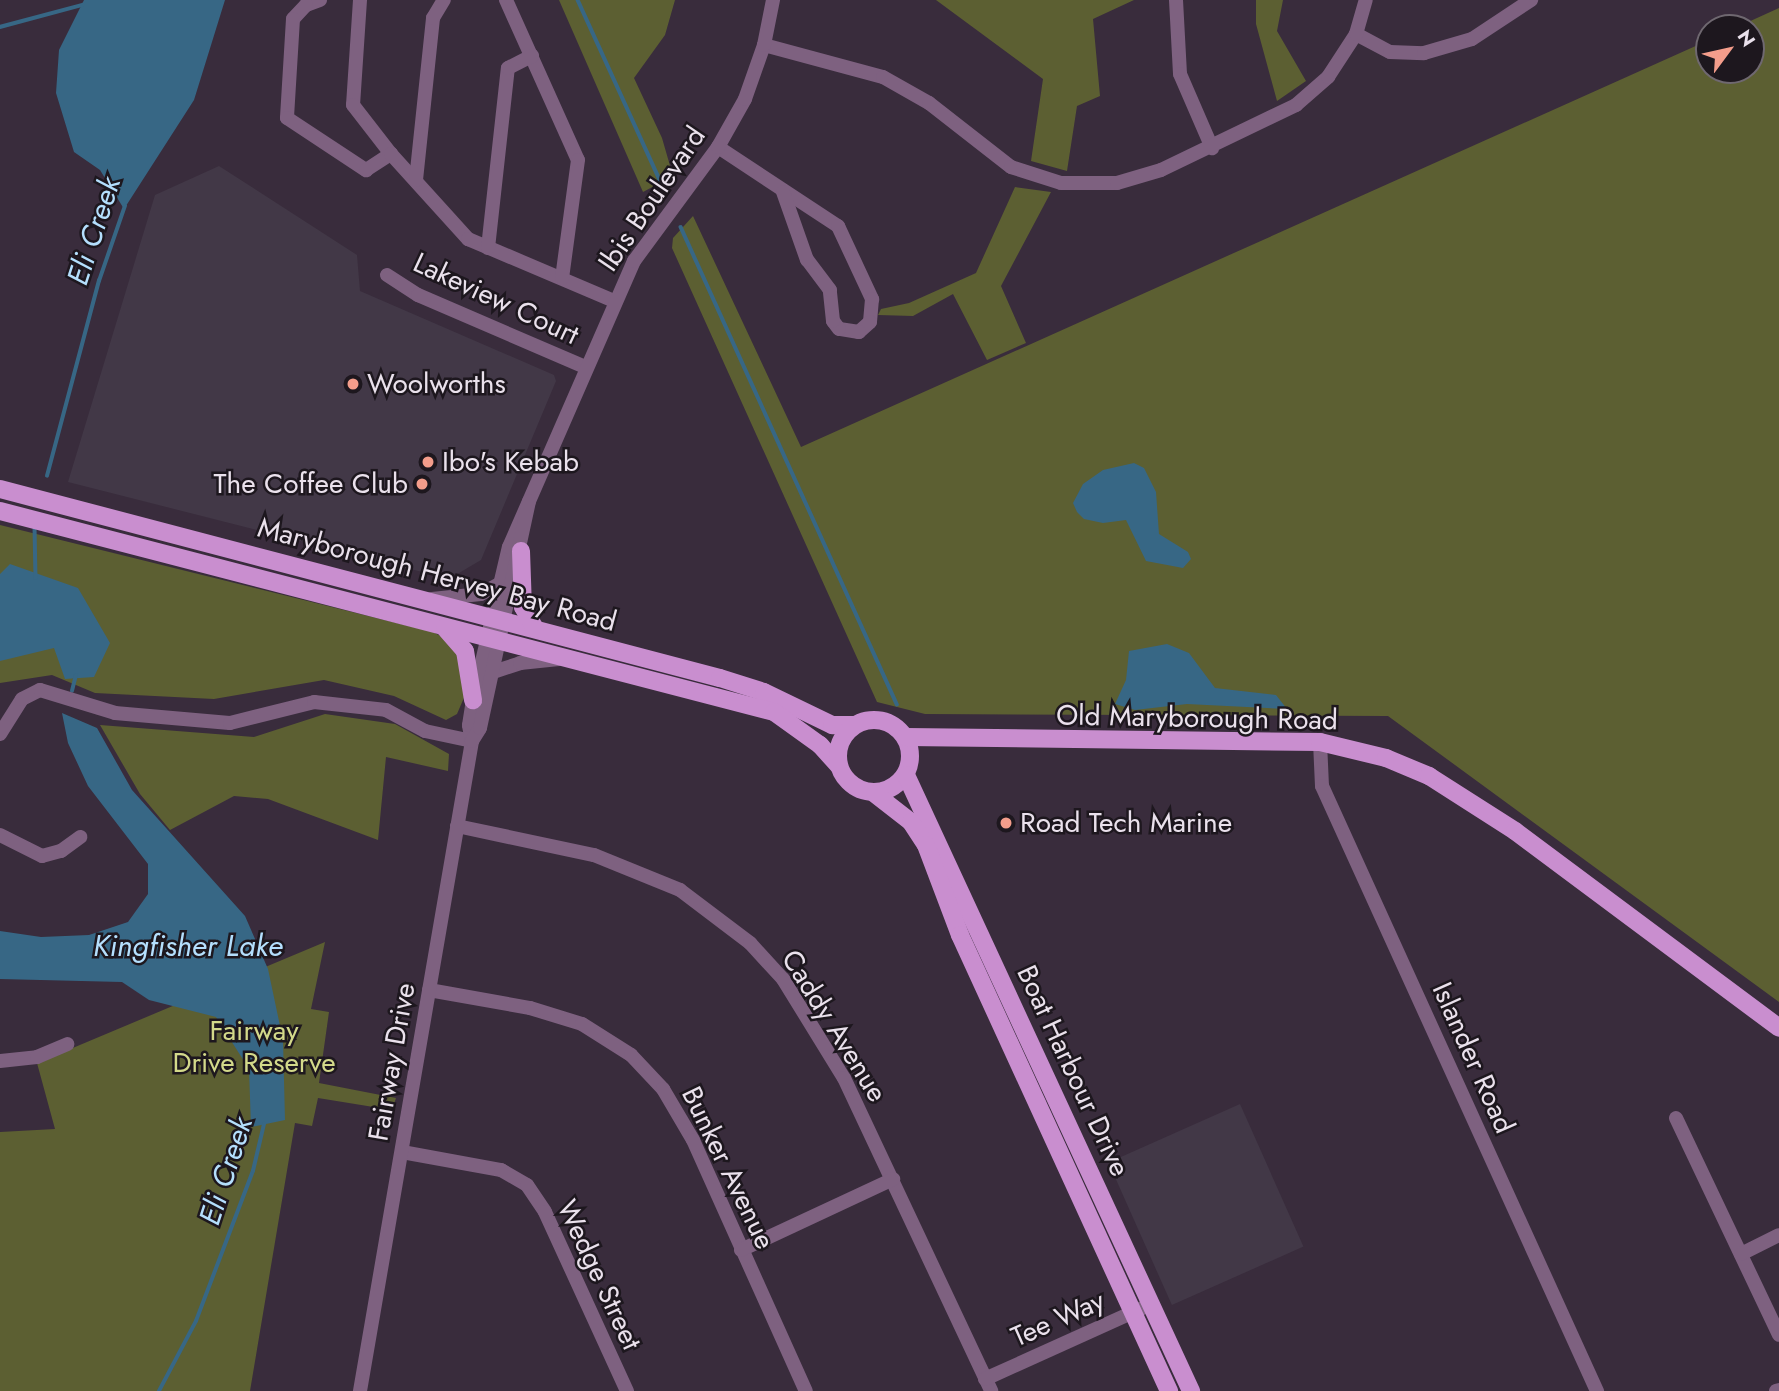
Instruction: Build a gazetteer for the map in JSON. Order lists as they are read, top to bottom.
{
  "streets": {
    "main road": ["Maryborough Hervey Bay Road", "Old Maryborough Road", "Boat Harbour Drive"],
    "street": [
      "Ibis Boulevard",
      "Lakeview Court",
      "Caddy Avenue",
      "Islander Road",
      "Fairway Drive",
      "Bunker Avenue",
      "Wedge Street",
      "Tee Way"
    ]
  },
  "crossings": [
    ["Ibis Boulevard", "Lakeview Court"],
    ["Ibis Boulevard", "Maryborough Hervey Bay Road"],
    ["Ibis Boulevard", "Fairway Drive"],
    ["Maryborough Hervey Bay Road", "Old Maryborough Road"],
    ["Maryborough Hervey Bay Road", "Fairway Drive"],
    ["Maryborough Hervey Bay Road", "Boat Harbour Drive"],
    ["Old Maryborough Road", "Islander Road"],
    ["Old Maryborough Road", "Boat Harbour Drive"],
    ["Caddy Avenue", "Fairway Drive"],
    ["Caddy Avenue", "Tee Way"],
    ["Fairway Drive", "Bunker Avenue"],
    ["Fairway Drive", "Wedge Street"],
    ["Boat Harbour Drive", "Tee Way"]
  ],
  "water": ["Eli Creek", "Kingfisher Lake"],
  "parks": ["Fairway Drive Reserve"],
  "places": [
    "Woolworths",
    "Ibo's Kebab",
    "The Coffee Club",
    "Road Tech Marine"
  ],
  "north": "top right"
}
